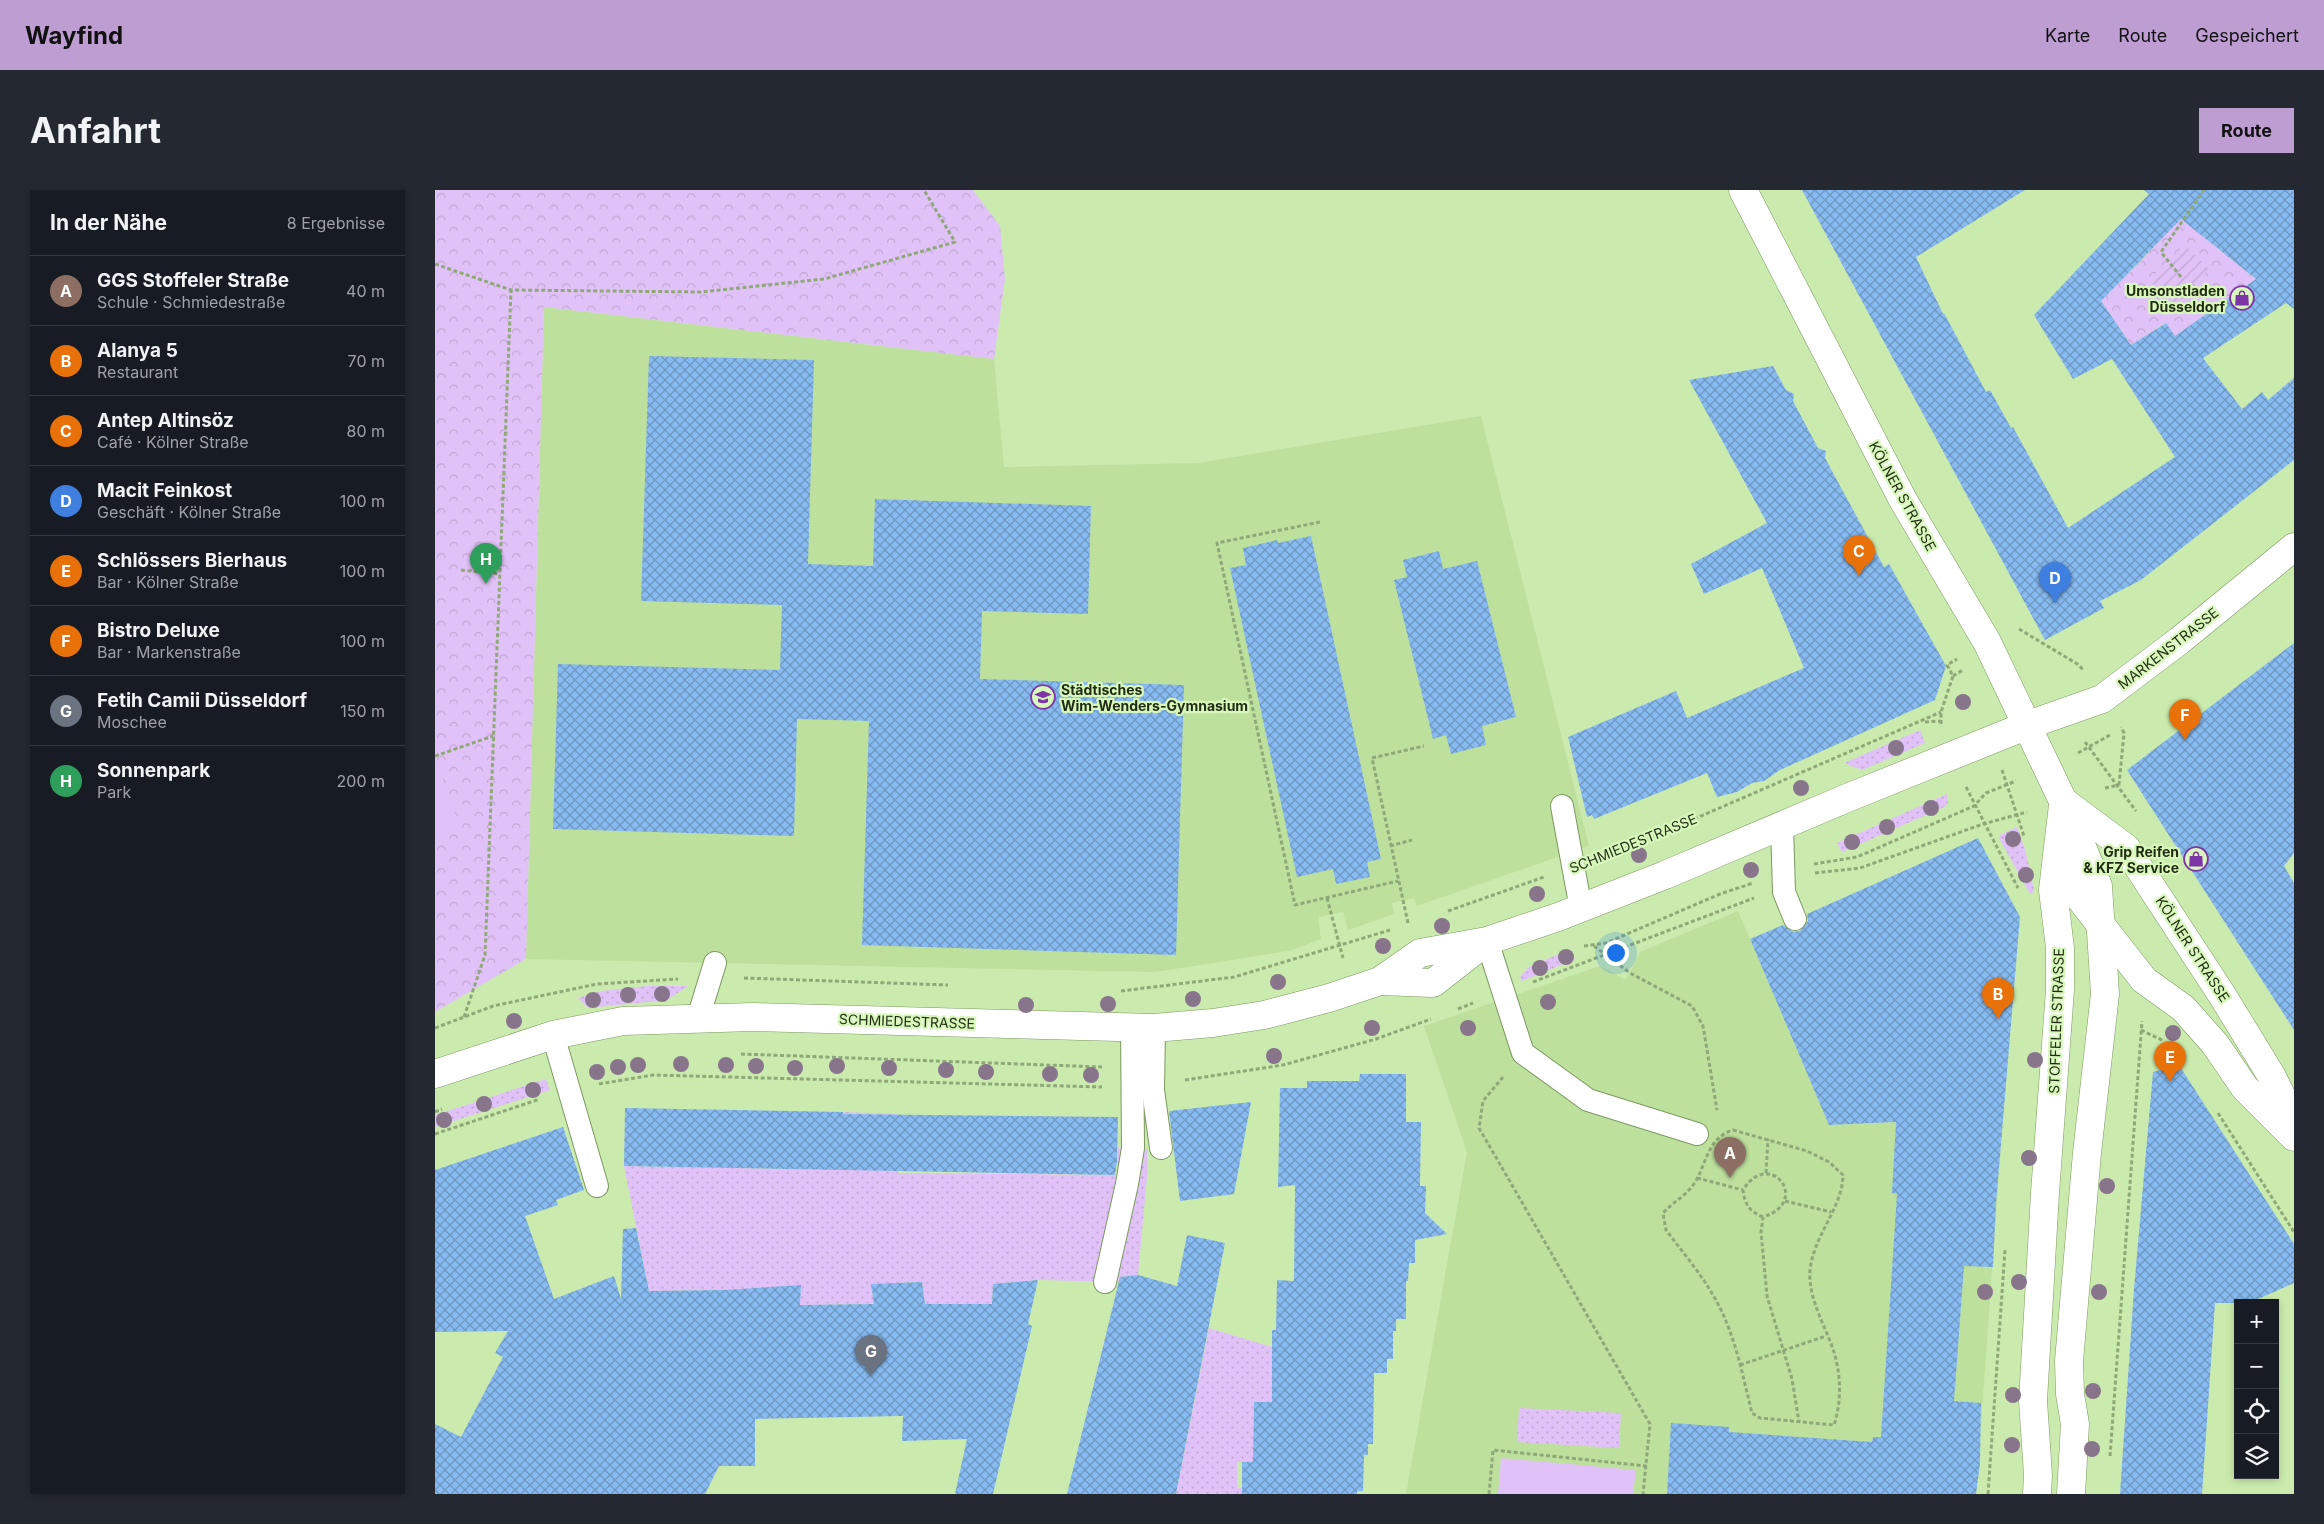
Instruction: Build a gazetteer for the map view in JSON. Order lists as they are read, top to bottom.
{
  "streets": {
    "main road": [
      "KÖLNER STRASSE",
      "MARKENSTRASSE",
      "SCHMIEDESTRASSE",
      "STOFFELER STRASSE"
    ]
  },
  "crossings": [
    ["KÖLNER STRASSE", "MARKENSTRASSE"],
    ["KÖLNER STRASSE", "SCHMIEDESTRASSE"],
    ["KÖLNER STRASSE", "STOFFELER STRASSE"],
    ["MARKENSTRASSE", "SCHMIEDESTRASSE"]
  ],
  "places": {
    "shop": ["Umsonstladen Düsseldorf", "Grip Reifen & KFZ Service"],
    "school or university": ["Städtisches Wim-Wenders-Gymnasium"]
  },
  "page": {
    "header": "Wayfind",
    "nav": ["Karte", "Route", "Gespeichert"],
    "buttons": "Route",
    "title": "Anfahrt",
    "heading": ["In der Nähe", "8 Ergebnisse"],
    "list": [
      {
        "mark": "A",
        "name": "GGS Stoffeler Straße",
        "note": "Schule · Schmiedestraße",
        "value": "40 m"
      },
      {
        "mark": "B",
        "name": "Alanya 5",
        "note": "Restaurant",
        "value": "70 m"
      },
      {
        "mark": "C",
        "name": "Antep Altinsöz",
        "note": "Café · Kölner Straße",
        "value": "80 m"
      },
      {
        "mark": "D",
        "name": "Macit Feinkost",
        "note": "Geschäft · Kölner Straße",
        "value": "100 m"
      },
      {
        "mark": "E",
        "name": "Schlössers Bierhaus",
        "note": "Bar · Kölner Straße",
        "value": "100 m"
      },
      {
        "mark": "F",
        "name": "Bistro Deluxe",
        "note": "Bar · Markenstraße",
        "value": "100 m"
      },
      {
        "mark": "G",
        "name": "Fetih Camii Düsseldorf",
        "note": "Moschee",
        "value": "150 m"
      },
      {
        "mark": "H",
        "name": "Sonnenpark",
        "note": "Park",
        "value": "200 m"
      }
    ],
    "pins": [
      "C",
      "H",
      "D",
      "F",
      "B",
      "E",
      "A",
      "G"
    ],
    "map_buttons": ["+", "−"]
  }
}
